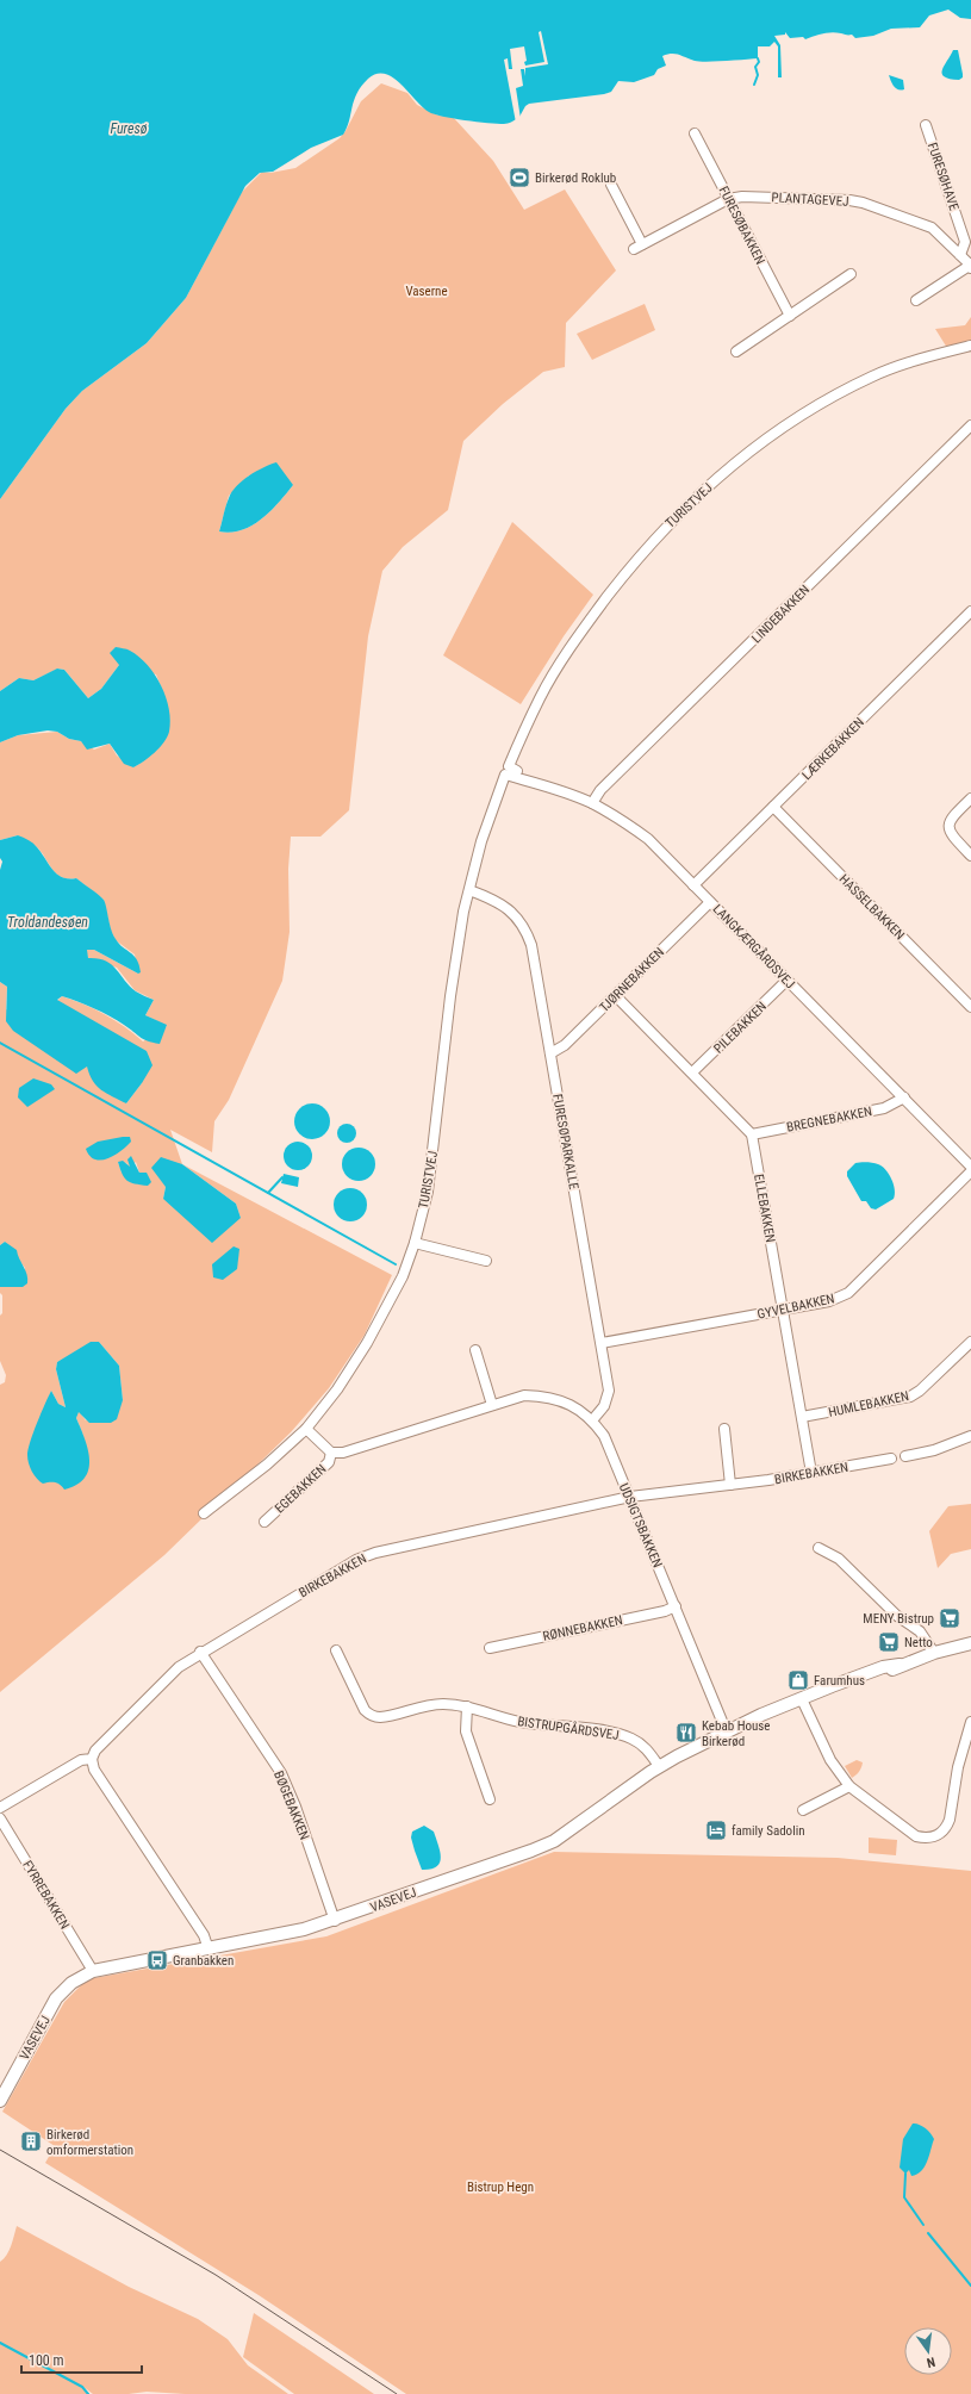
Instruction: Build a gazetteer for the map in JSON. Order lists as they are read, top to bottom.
{
  "streets": {
    "street": [
      "FURESØHAVE",
      "PLANTAGEVEJ",
      "FURESØBAKKEN",
      "TURISTVEJ",
      "LINDEBAKKEN",
      "LÆRKEBAKKEN",
      "HASSELBAKKEN",
      "LANGKÆRGÅRDSVEJ",
      "TJØRNEBAKKEN",
      "PILEBAKKEN",
      "BREGNEBAKKEN",
      "FURESØPARKALLE",
      "ELLEBAKKEN",
      "GYVELBAKKEN",
      "HUMLEBAKKEN",
      "BIRKEBAKKEN",
      "EGEBAKKEN",
      "UDSIGTSBAKKEN",
      "RØNNEBAKKEN",
      "BISTRUPGÅRDSVEJ",
      "BØGEBAKKEN",
      "FYRREBAKKEN",
      "VASEVEJ"
    ]
  },
  "crossings": [
    ["FURESØHAVE", "PLANTAGEVEJ"],
    ["PLANTAGEVEJ", "FURESØBAKKEN"],
    ["TURISTVEJ", "LANGKÆRGÅRDSVEJ"],
    ["TURISTVEJ", "FURESØPARKALLE"],
    ["LINDEBAKKEN", "LANGKÆRGÅRDSVEJ"],
    ["LÆRKEBAKKEN", "HASSELBAKKEN"],
    ["LÆRKEBAKKEN", "LANGKÆRGÅRDSVEJ"],
    ["LANGKÆRGÅRDSVEJ", "TJØRNEBAKKEN"],
    ["LANGKÆRGÅRDSVEJ", "PILEBAKKEN"],
    ["LANGKÆRGÅRDSVEJ", "BREGNEBAKKEN"],
    ["TJØRNEBAKKEN", "FURESØPARKALLE"],
    ["BREGNEBAKKEN", "ELLEBAKKEN"],
    ["FURESØPARKALLE", "GYVELBAKKEN"],
    ["FURESØPARKALLE", "UDSIGTSBAKKEN"],
    ["ELLEBAKKEN", "GYVELBAKKEN"],
    ["ELLEBAKKEN", "HUMLEBAKKEN"],
    ["ELLEBAKKEN", "BIRKEBAKKEN"],
    ["BIRKEBAKKEN", "UDSIGTSBAKKEN"],
    ["BIRKEBAKKEN", "BØGEBAKKEN"],
    ["EGEBAKKEN", "UDSIGTSBAKKEN"],
    ["UDSIGTSBAKKEN", "RØNNEBAKKEN"],
    ["UDSIGTSBAKKEN", "VASEVEJ"],
    ["BISTRUPGÅRDSVEJ", "VASEVEJ"],
    ["BØGEBAKKEN", "VASEVEJ"],
    ["FYRREBAKKEN", "VASEVEJ"]
  ],
  "water": ["Furesø", "Troldandesøen"],
  "parks": ["Vaserne", "Bistrup Hegn"],
  "places": {
    "sports": ["Birkerød Roklub"],
    "supermarket": ["MENY Bistrup", "Netto"],
    "shop": ["Farumhus"],
    "restaurant": ["Kebab House Birkerød"],
    "hotel": ["family Sadolin"],
    "bus stop": ["Granbakken"],
    "building": ["Birkerød omformerstation"]
  },
  "scale_bar": "100 m",
  "north": "bottom"
}
